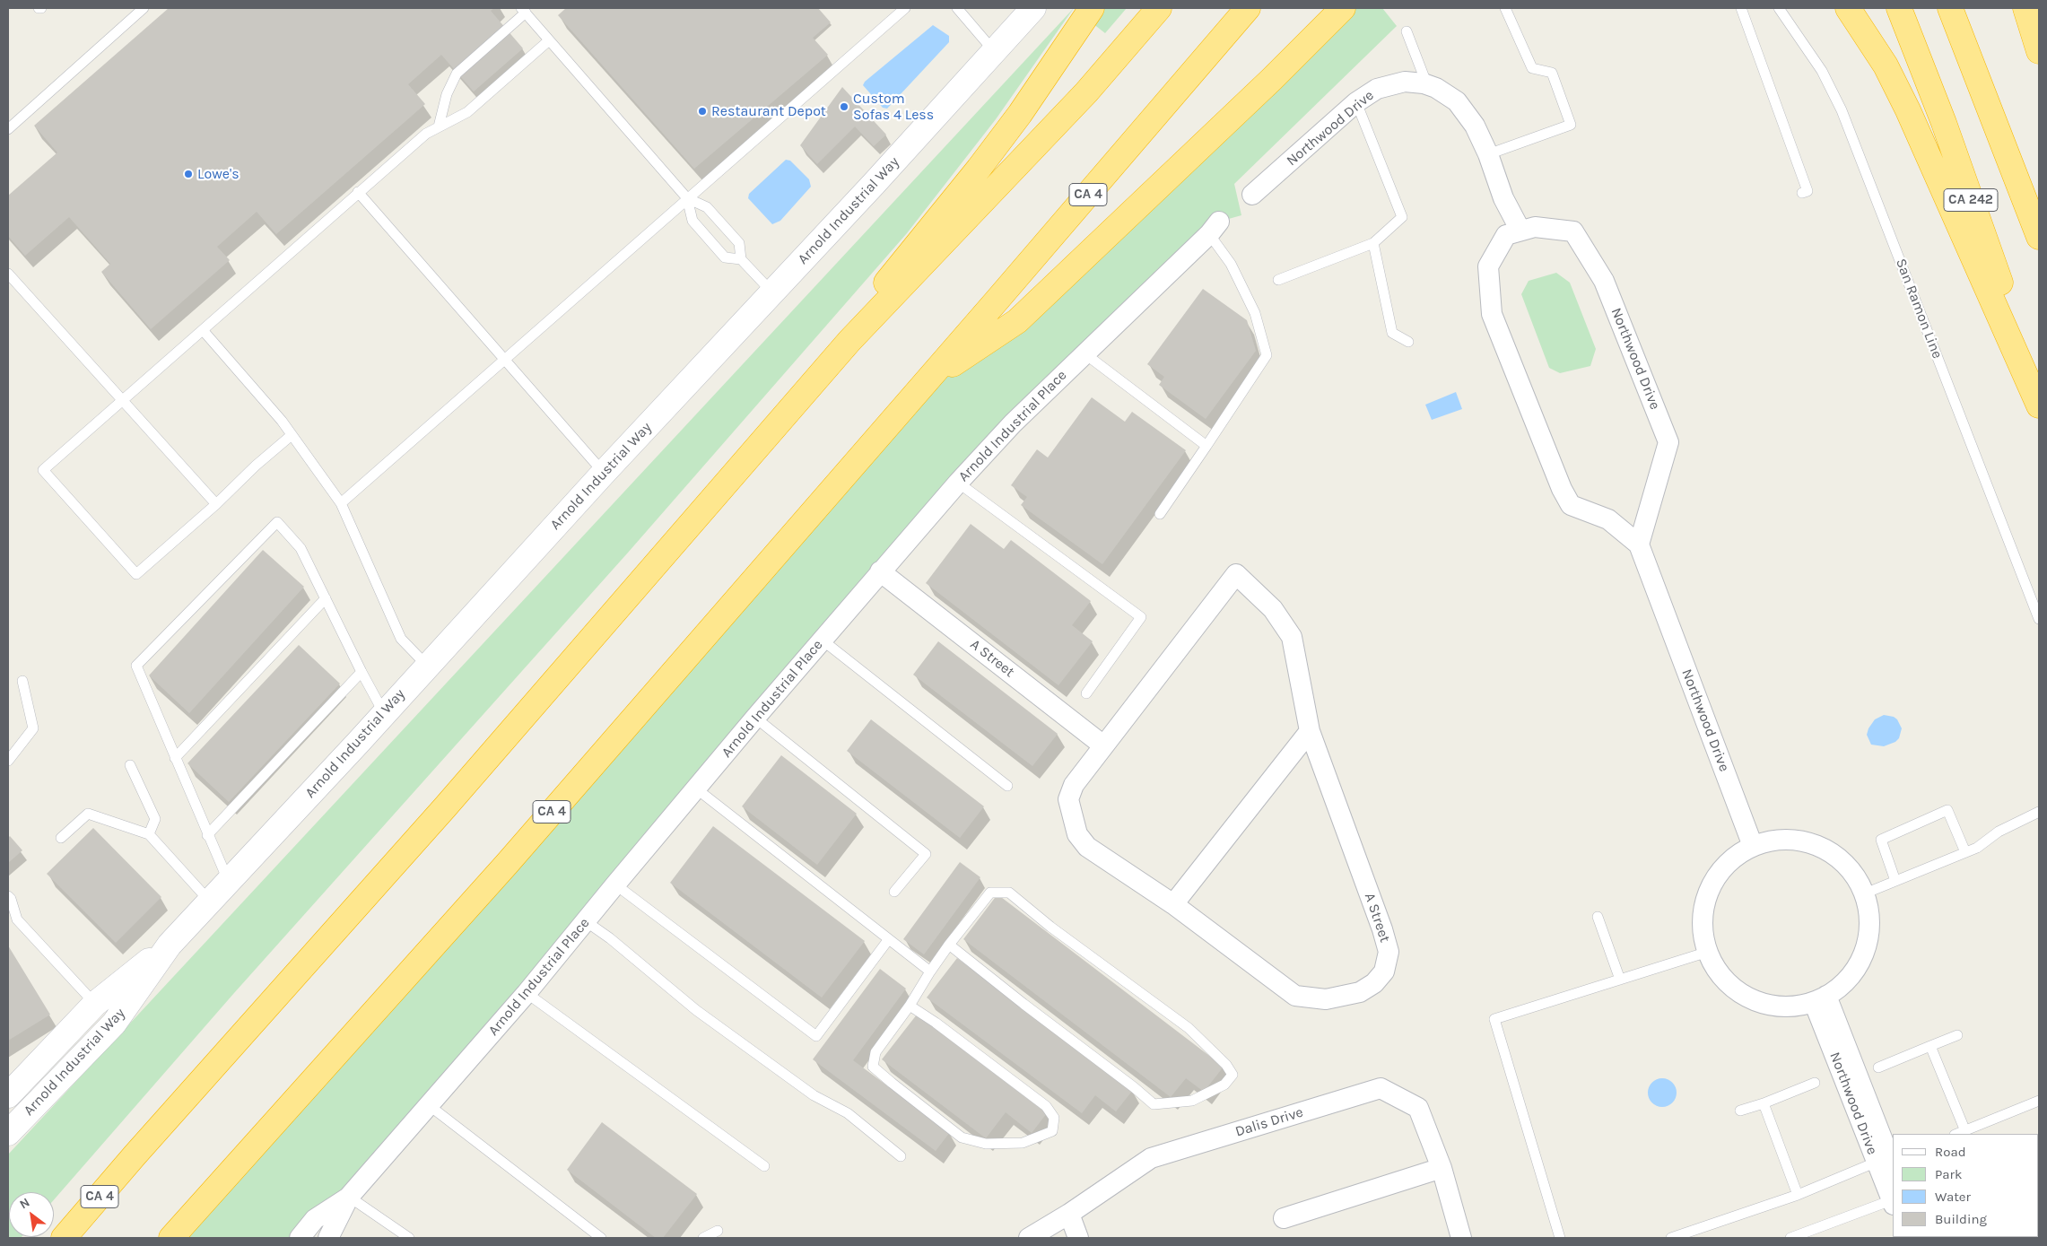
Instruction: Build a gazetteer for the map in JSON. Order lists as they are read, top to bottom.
{
  "streets": {
    "highway": ["CA 4", "CA 242"],
    "street": [
      "Northwood Drive",
      "Arnold Industrial Way",
      "Arnold Industrial Place",
      "A Street",
      "Dalis Drive"
    ],
    "lane": ["San Ramon Line"]
  },
  "crossings": [
    ["Arnold Industrial Place", "A Street"]
  ],
  "places": ["Custom Sofas 4 Less", "Restaurant Depot", "Lowe's"],
  "legend": [
    "Road",
    "Park",
    "Water",
    "Building"
  ],
  "north": "top left"
}
